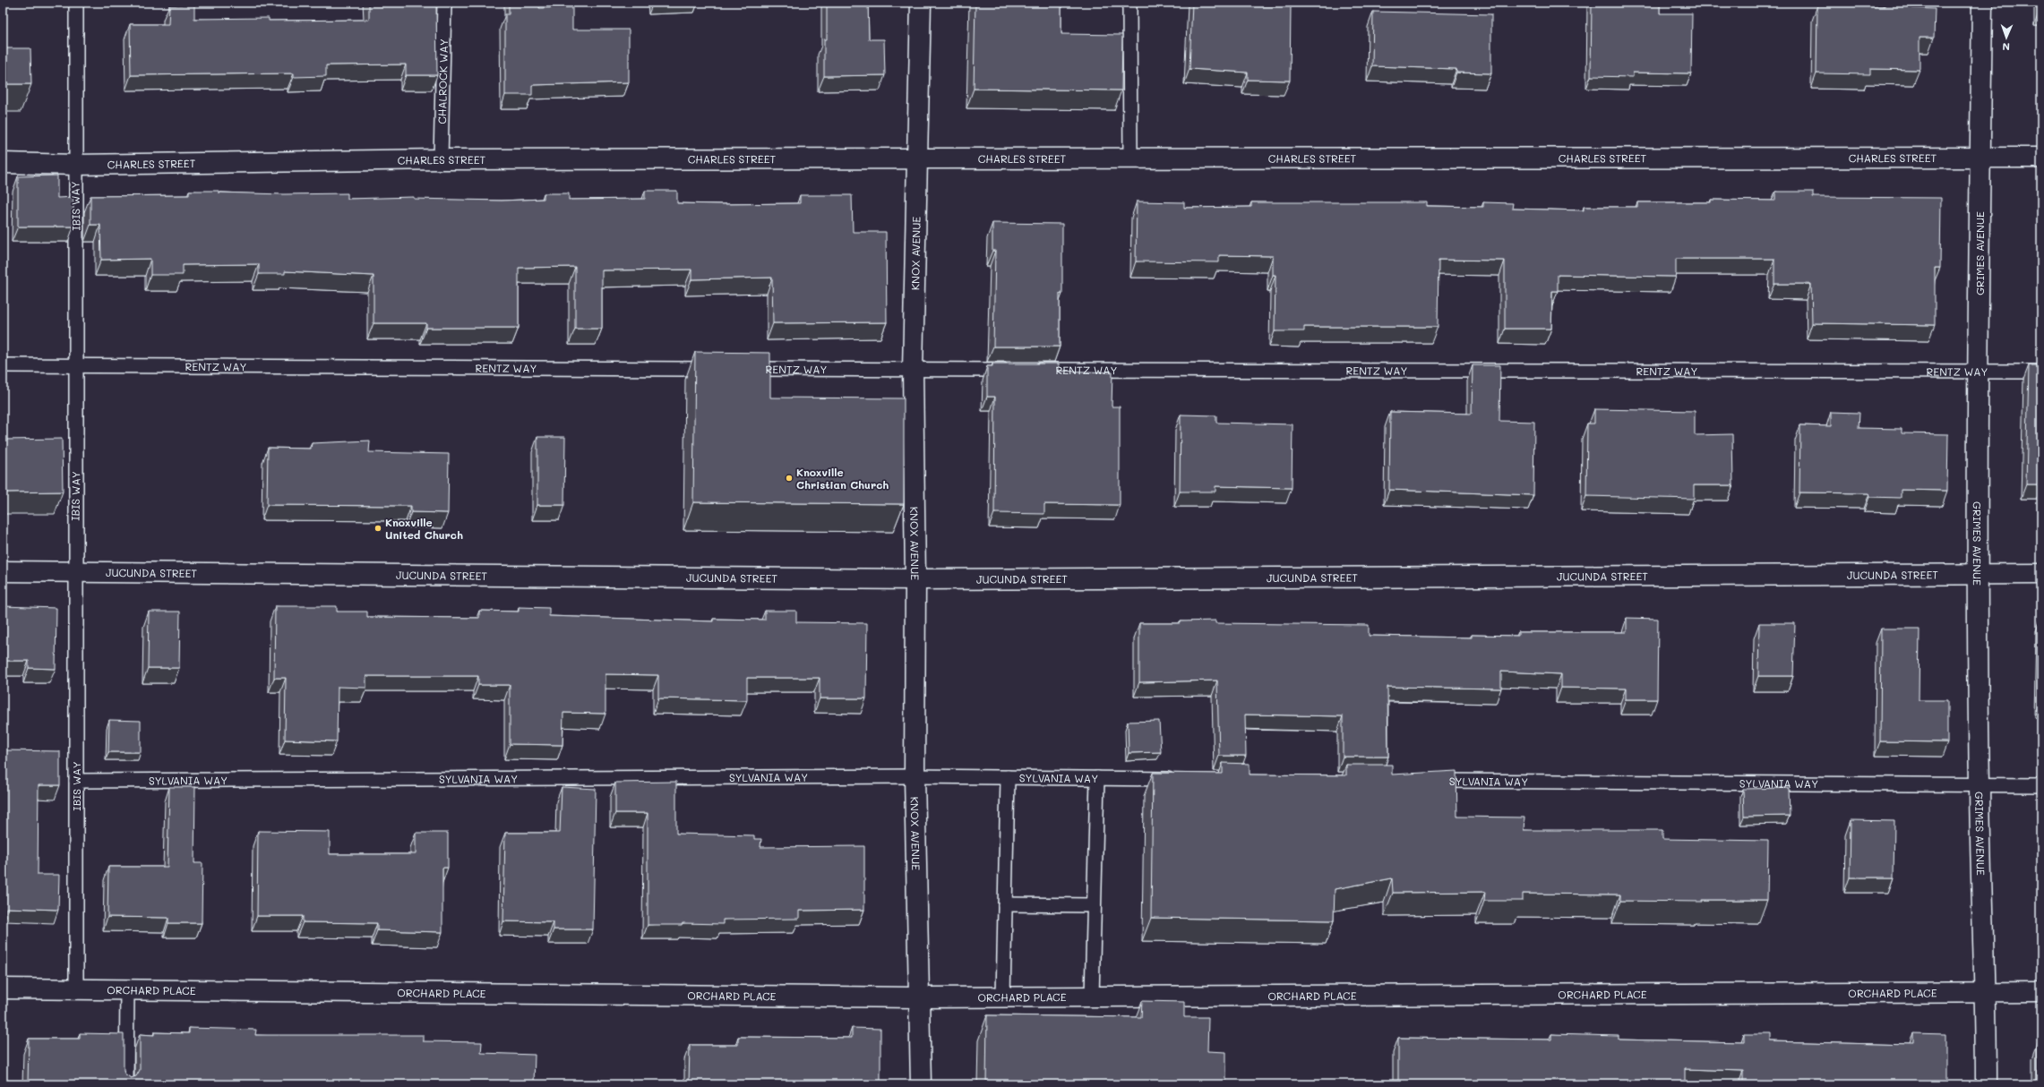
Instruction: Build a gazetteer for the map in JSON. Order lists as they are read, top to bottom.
{
  "streets": {
    "street": [
      "CHARLES STREET",
      "KNOX AVENUE",
      "GRIMES AVENUE",
      "JUCUNDA STREET",
      "ORCHARD PLACE"
    ],
    "lane": [
      "CHALROCK WAY",
      "IBIS WAY",
      "RENTZ WAY",
      "SYLVANIA WAY"
    ]
  },
  "crossings": [
    ["CHALROCK WAY", "CHARLES STREET"],
    ["CHARLES STREET", "IBIS WAY"],
    ["CHARLES STREET", "KNOX AVENUE"],
    ["CHARLES STREET", "GRIMES AVENUE"],
    ["IBIS WAY", "RENTZ WAY"],
    ["IBIS WAY", "JUCUNDA STREET"],
    ["IBIS WAY", "SYLVANIA WAY"],
    ["IBIS WAY", "ORCHARD PLACE"],
    ["KNOX AVENUE", "RENTZ WAY"],
    ["KNOX AVENUE", "JUCUNDA STREET"],
    ["KNOX AVENUE", "SYLVANIA WAY"],
    ["KNOX AVENUE", "ORCHARD PLACE"],
    ["GRIMES AVENUE", "RENTZ WAY"],
    ["GRIMES AVENUE", "JUCUNDA STREET"],
    ["GRIMES AVENUE", "SYLVANIA WAY"],
    ["GRIMES AVENUE", "ORCHARD PLACE"]
  ],
  "places": ["Knoxville Christian Church", "Knoxville United Church"],
  "north": "bottom"
}
